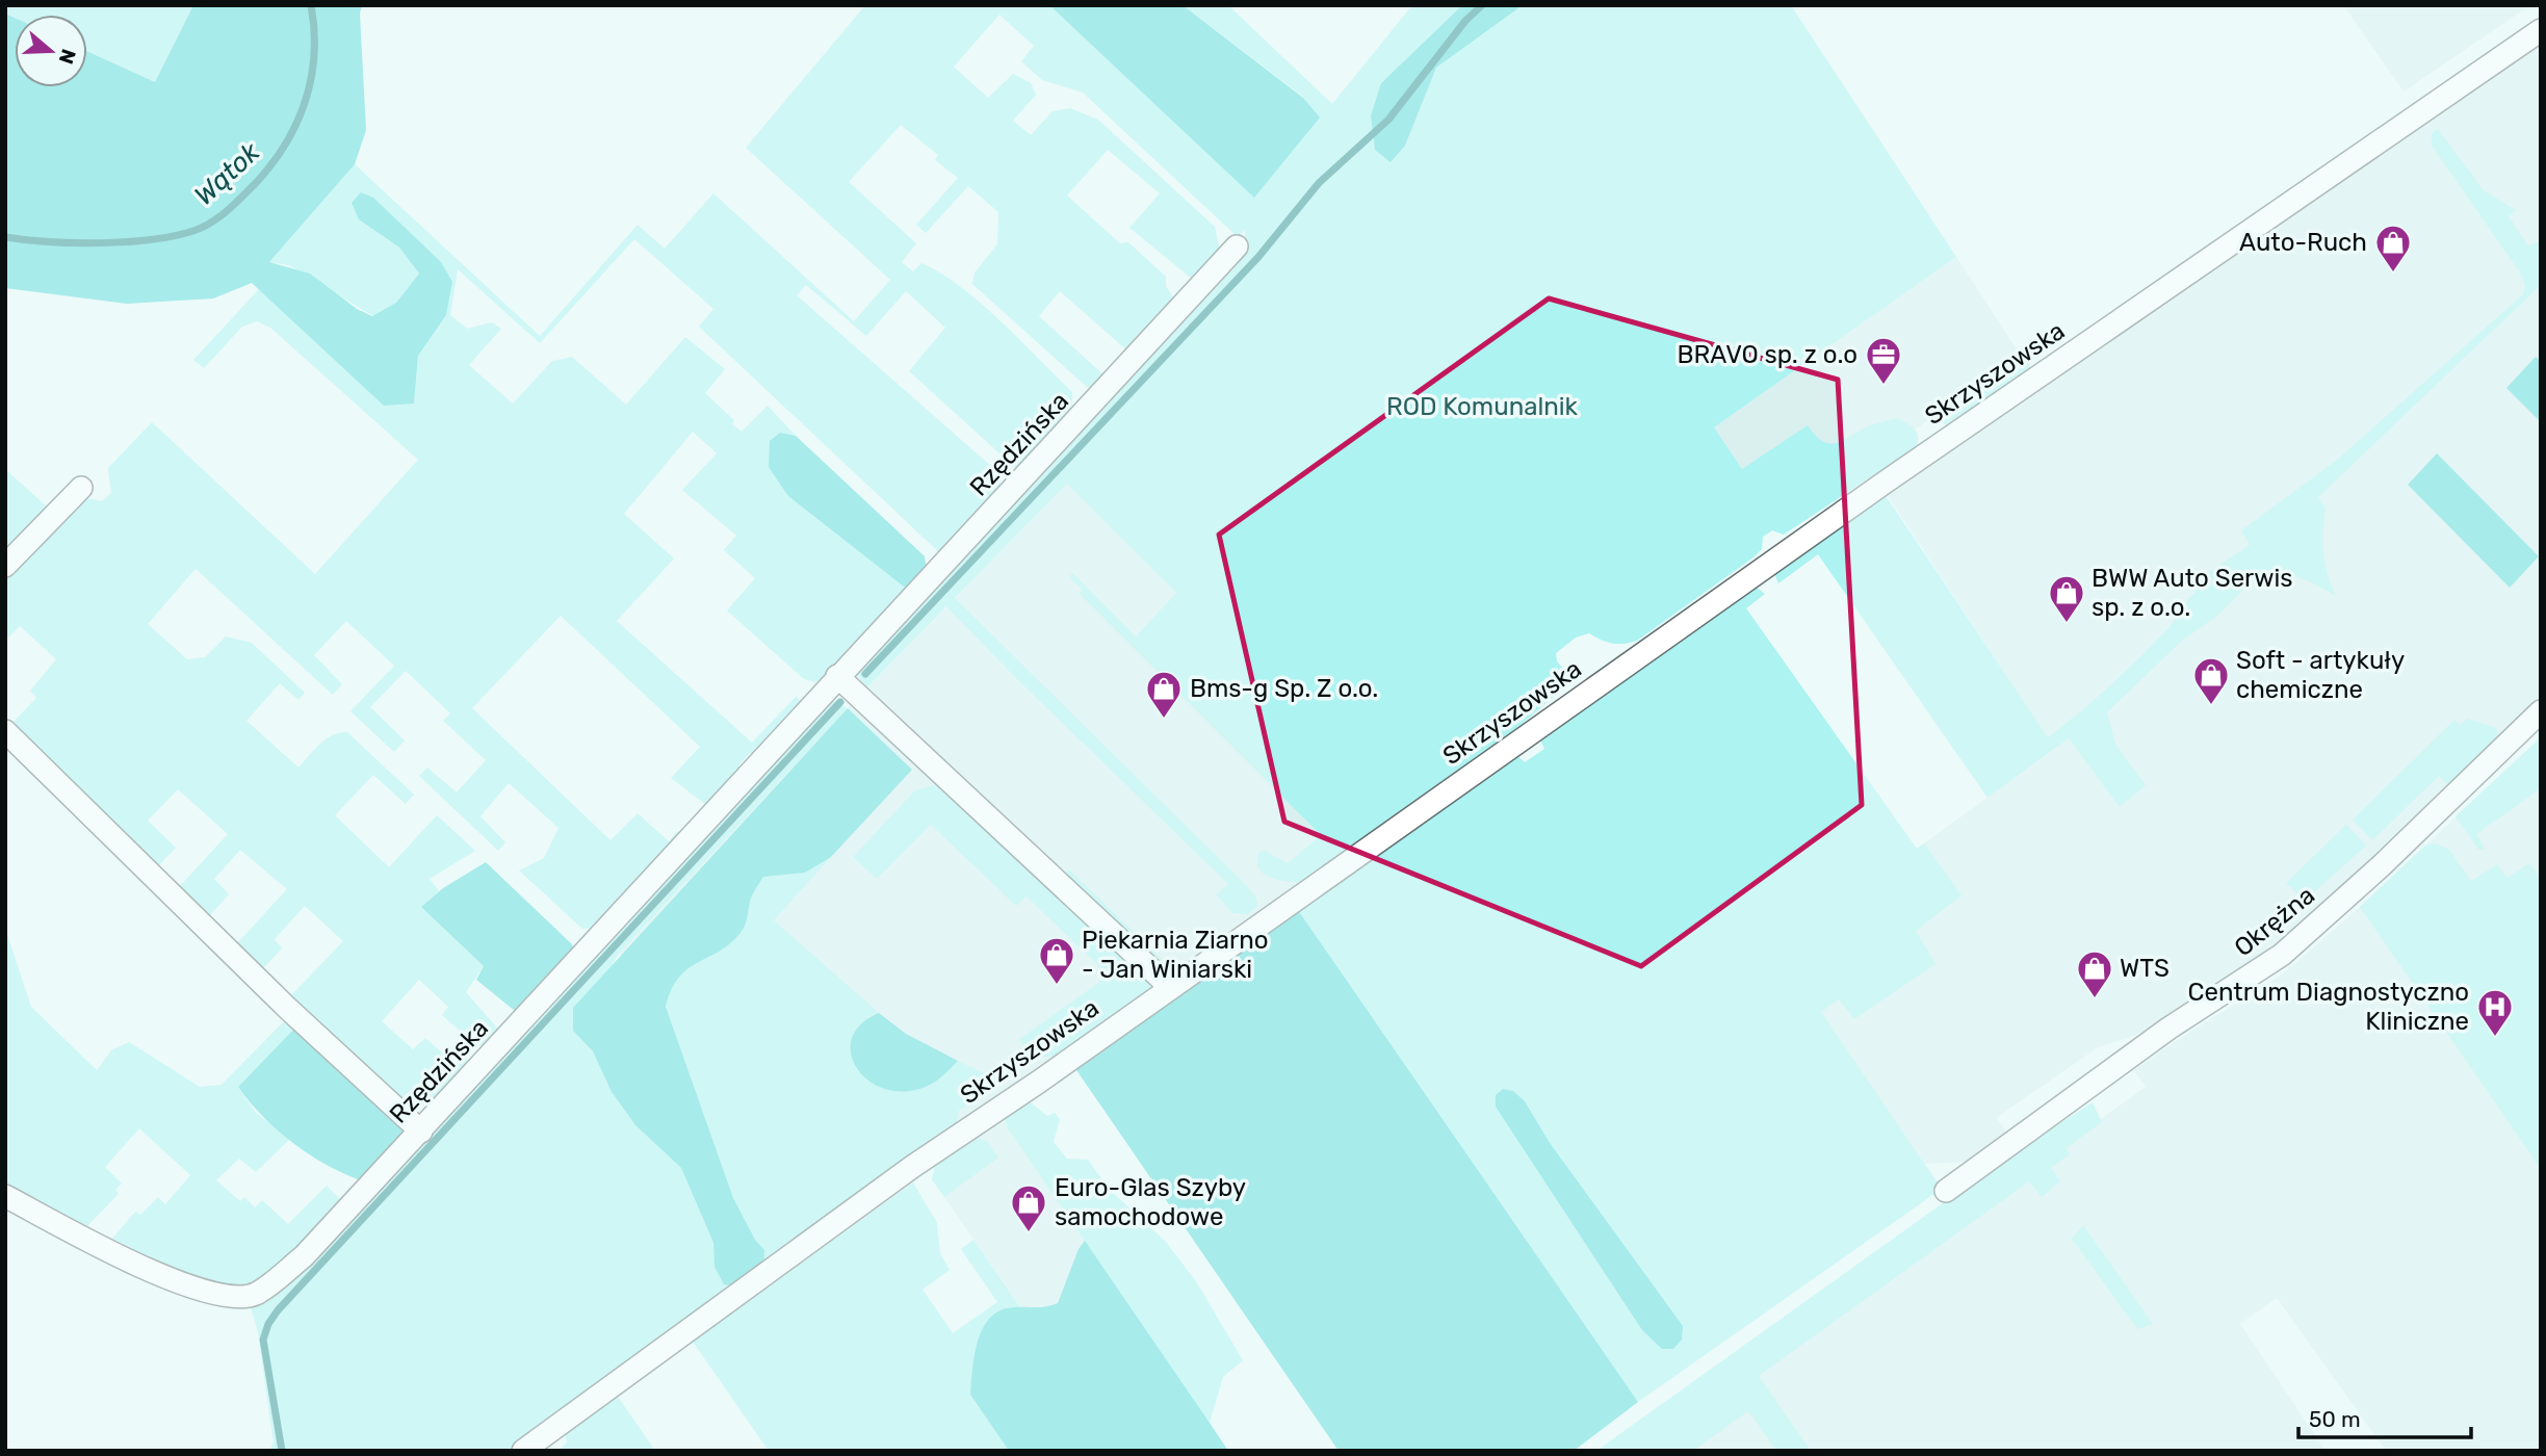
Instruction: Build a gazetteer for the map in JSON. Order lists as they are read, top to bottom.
{
  "streets": {
    "street": ["Skrzyszowska", "Rzędzińska", "Okrężna"]
  },
  "water": ["Wątok"],
  "parks": ["ROD Komunalnik"],
  "places": {
    "shop": [
      "Auto-Ruch",
      "BWW Auto Serwis sp. z o.o.",
      "Soft - artykuły chemiczne",
      "Bms-g Sp. Z o.o.",
      "Piekarnia Ziarno - Jan Winiarski",
      "WTS",
      "Euro-Glas Szyby samochodowe"
    ],
    "office": ["BRAVO sp. z o.o"],
    "hospital": ["Centrum Diagnostyczno Kliniczne"]
  },
  "scale_bar": "50 m",
  "north": "right"
}
